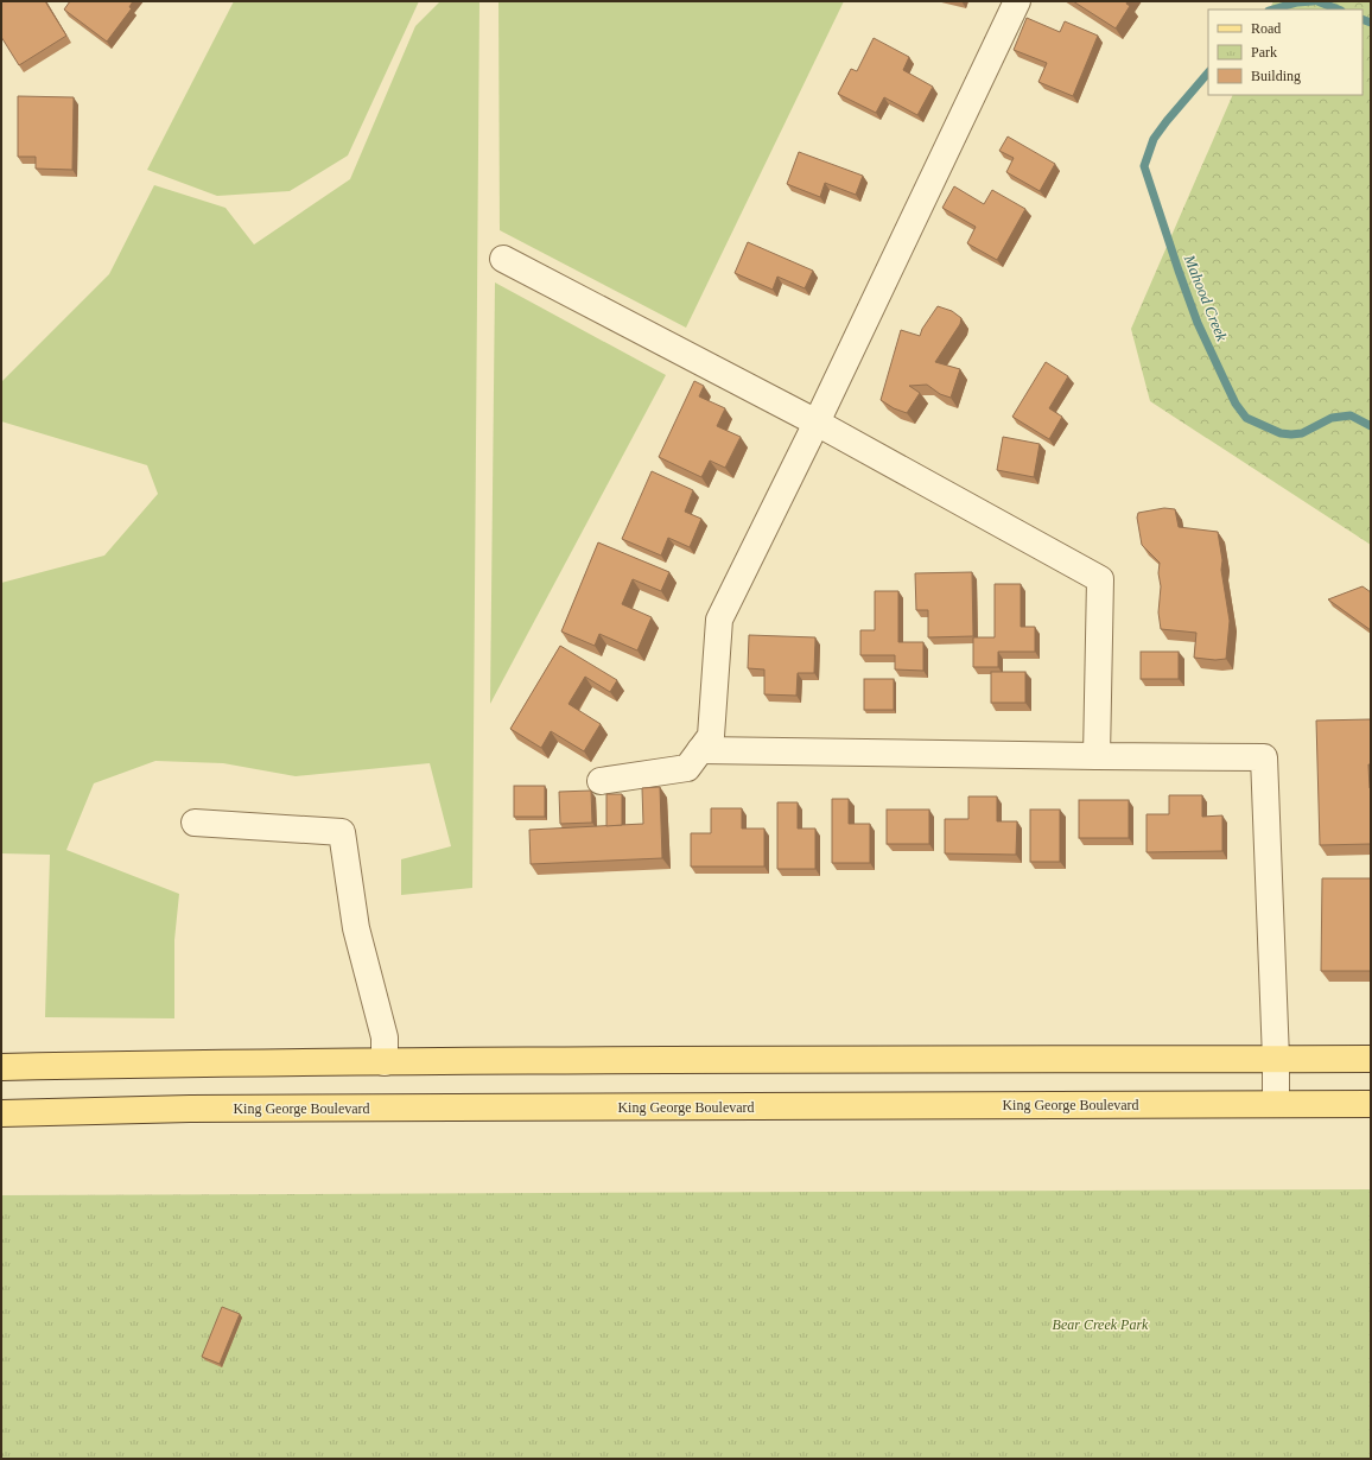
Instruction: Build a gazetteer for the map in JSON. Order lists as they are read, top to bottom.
{
  "streets": {
    "main road": ["King George Boulevard"]
  },
  "water": ["Mahood Creek"],
  "parks": ["Bear Creek Park"],
  "legend": ["Road", "Park", "Building"]
}
